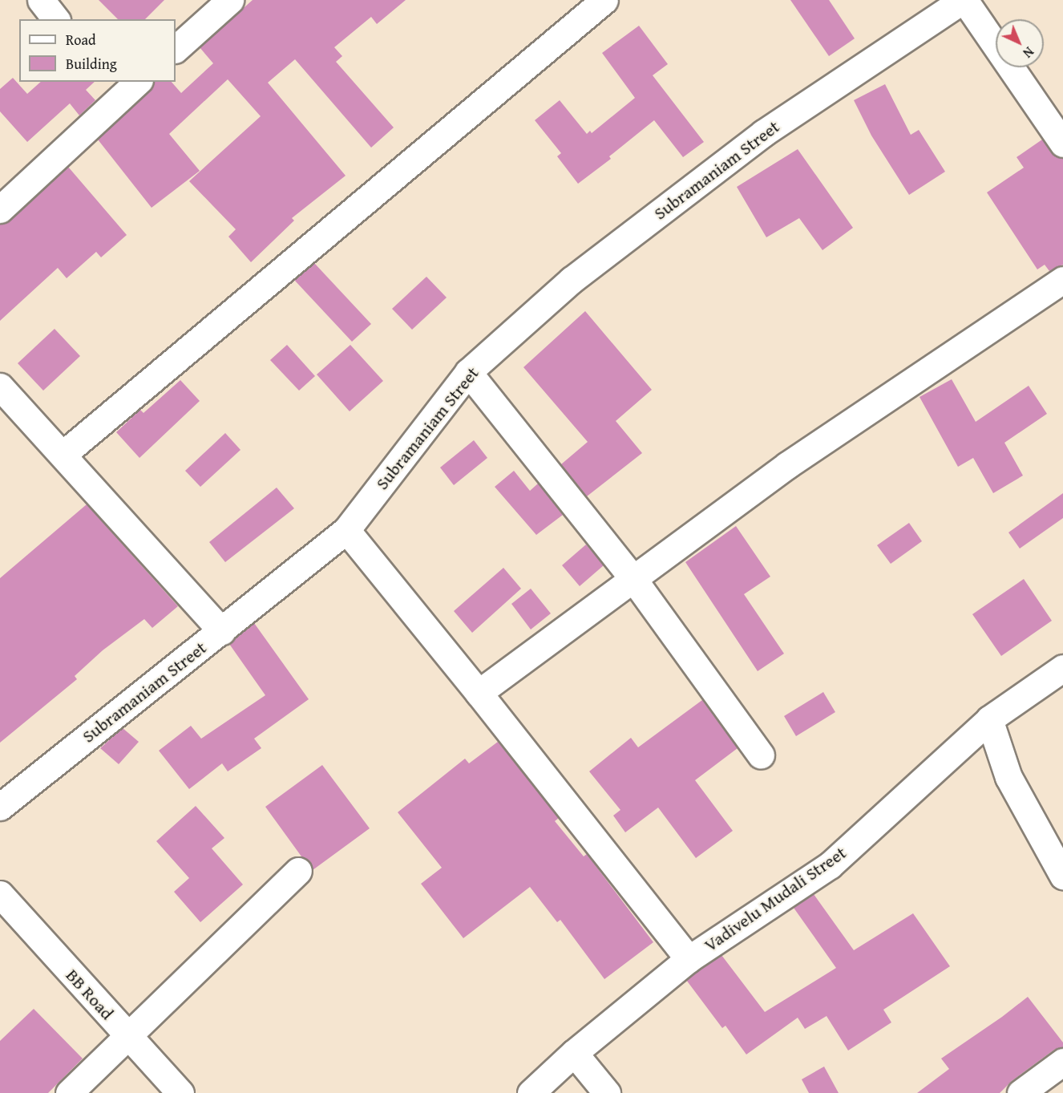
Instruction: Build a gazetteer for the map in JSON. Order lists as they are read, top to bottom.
{
  "streets": {
    "street": ["Subramaniam Street", "Vadivelu Mudali Street", "BB Road"]
  },
  "legend": ["Road", "Building"],
  "north": "bottom right"
}
